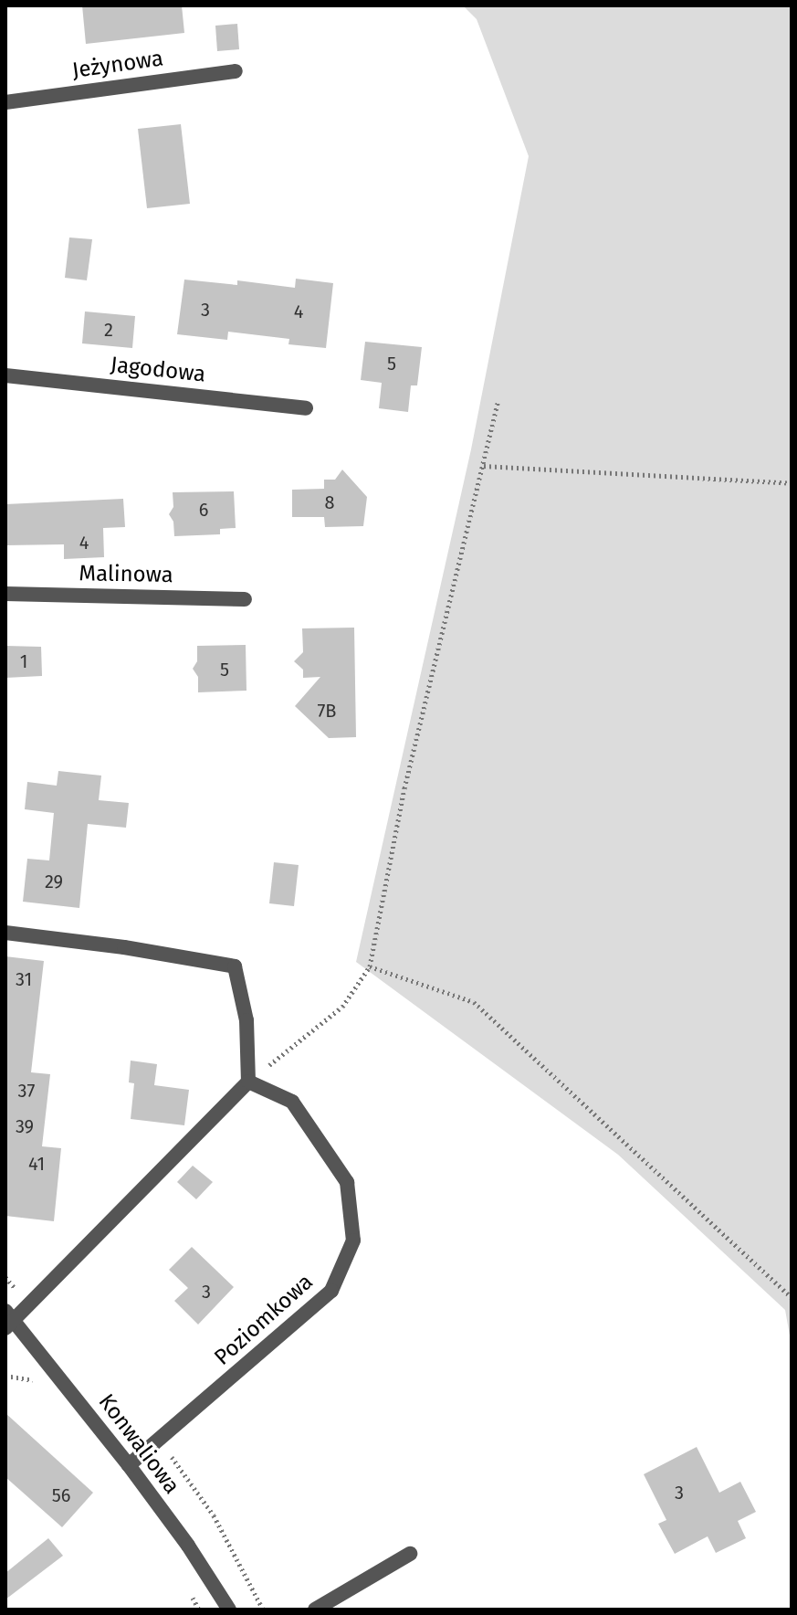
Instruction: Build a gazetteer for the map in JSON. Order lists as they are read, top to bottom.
{
  "streets": {
    "street": [
      "Jeżynowa",
      "Jagodowa",
      "Malinowa",
      "Poziomkowa",
      "Konwaliowa"
    ]
  },
  "crossings": [
    ["Poziomkowa", "Konwaliowa"]
  ],
  "house_numbers": [
    "3",
    "4",
    "2",
    "5",
    "8",
    "6",
    "4",
    "1",
    "5",
    "7B",
    "29",
    "31",
    "37",
    "39",
    "41",
    "3",
    "3",
    "56"
  ]
}
